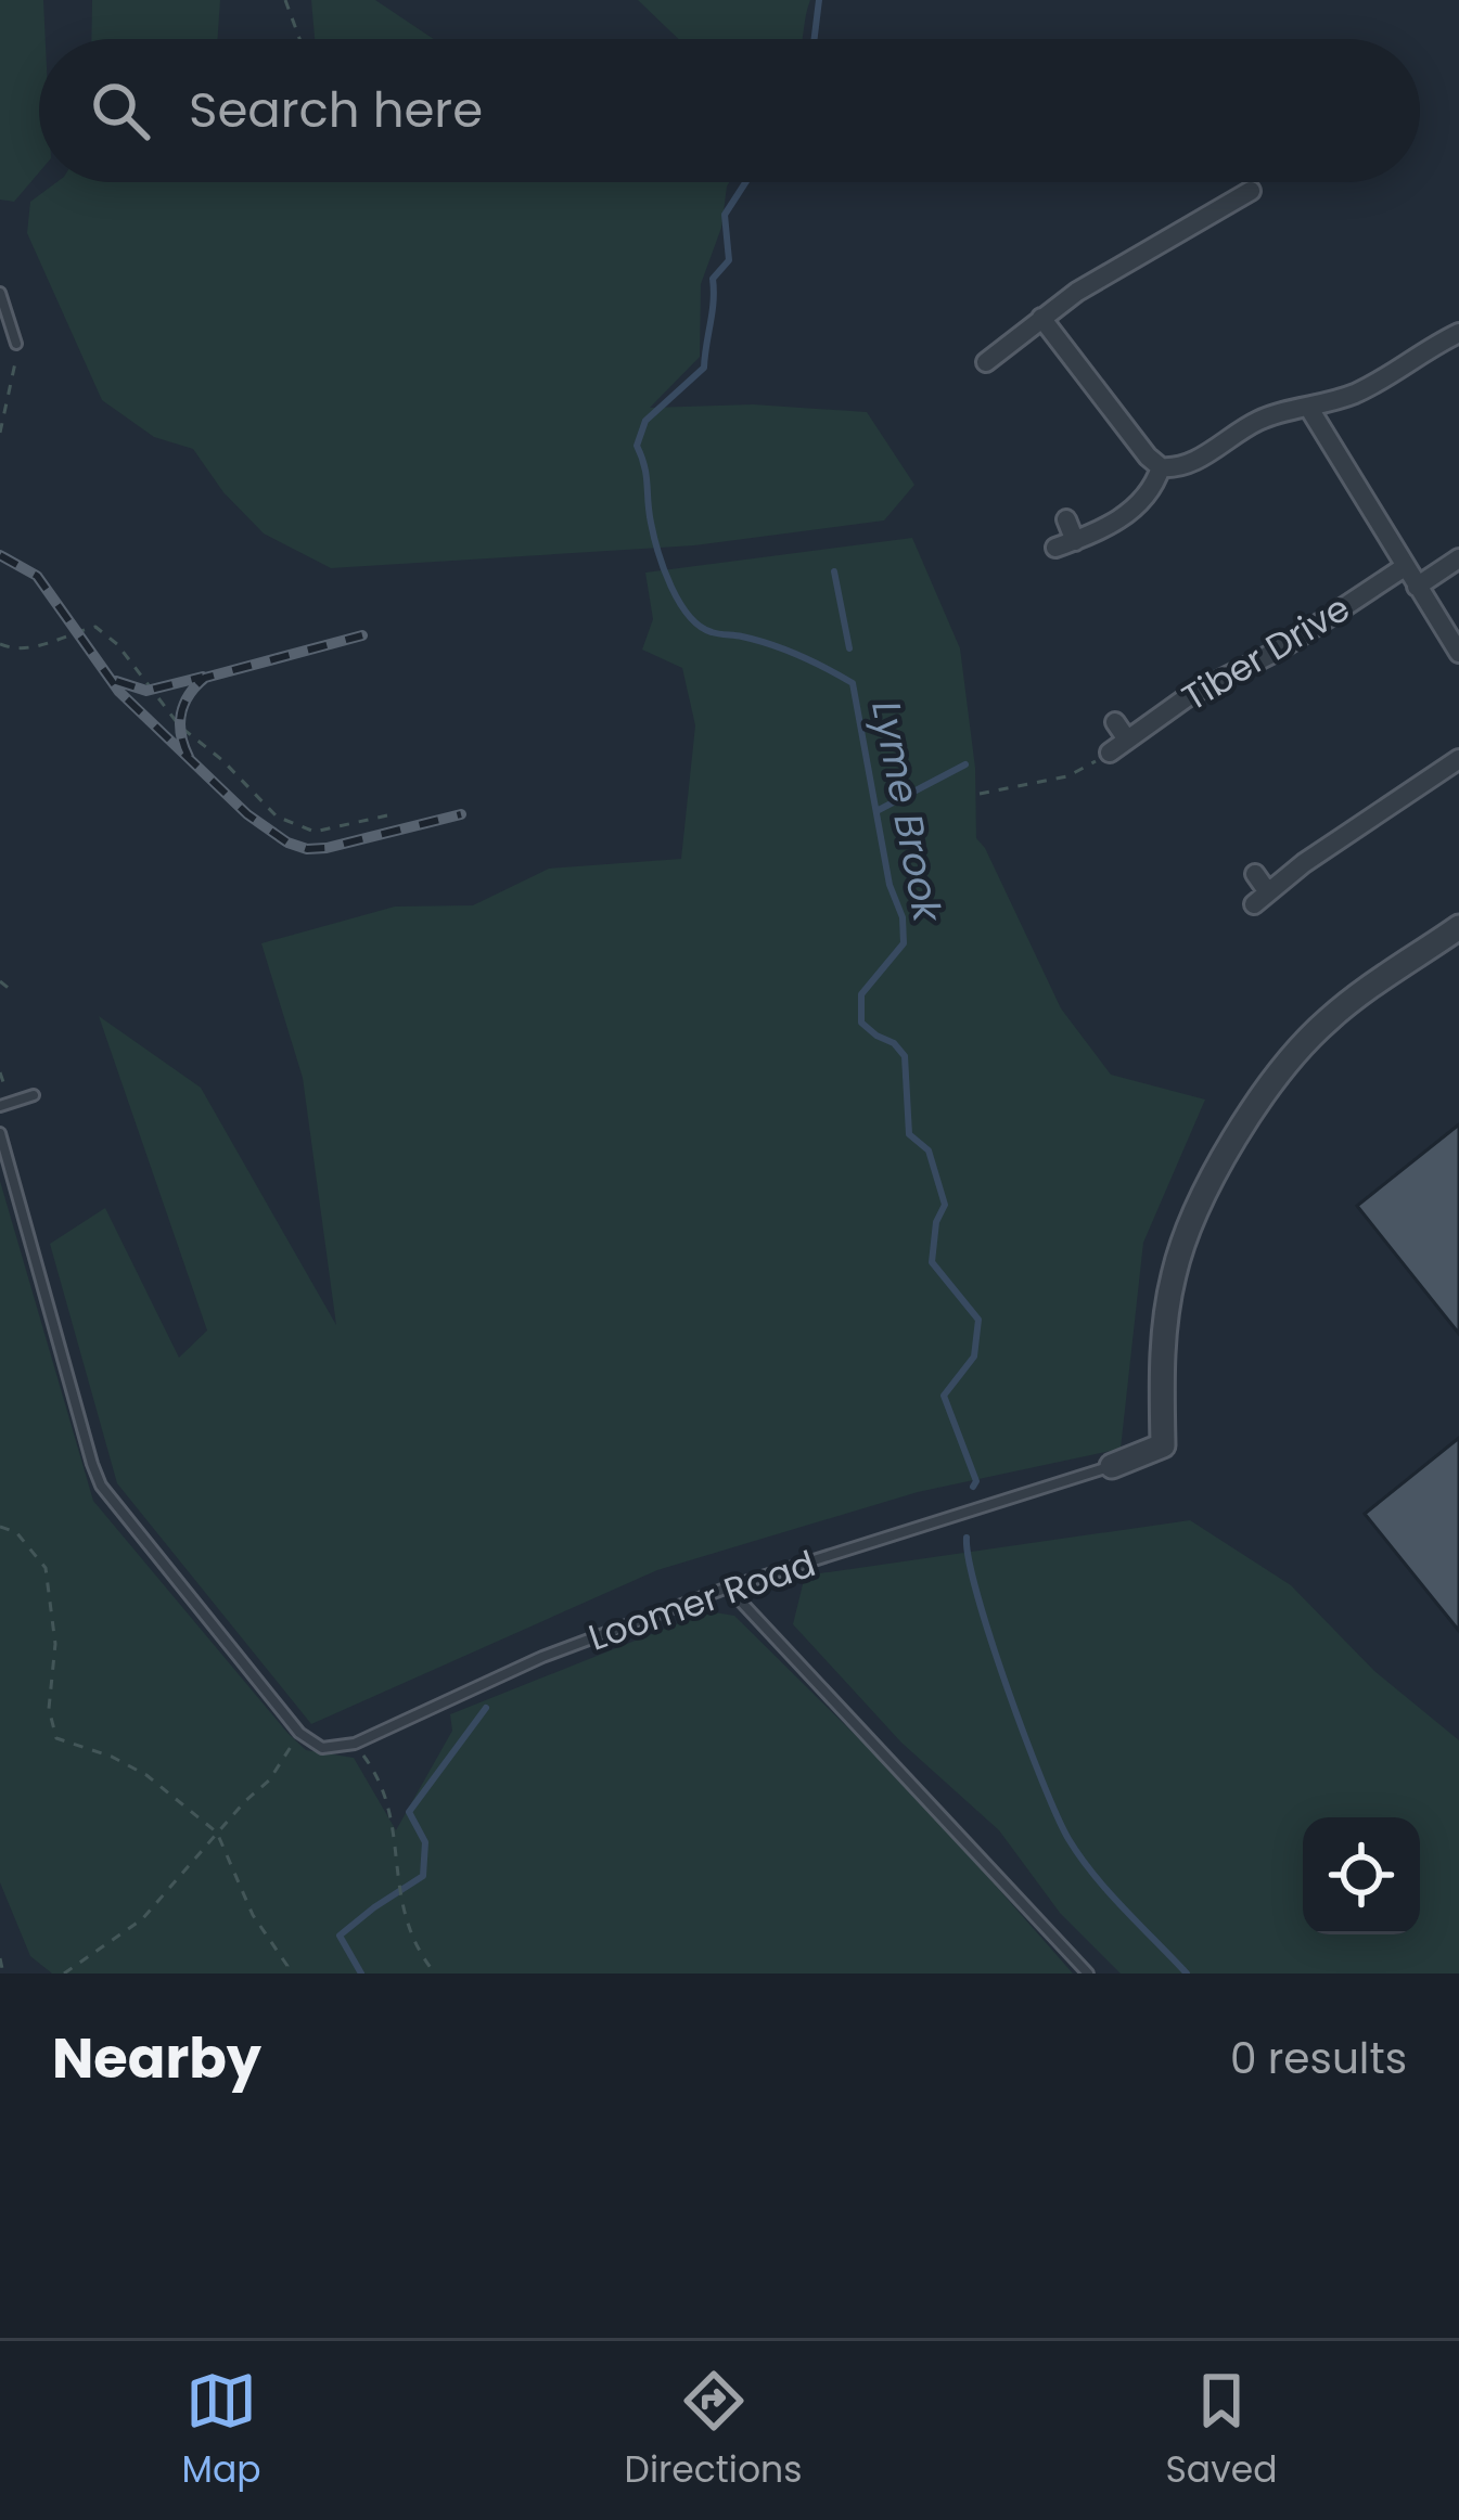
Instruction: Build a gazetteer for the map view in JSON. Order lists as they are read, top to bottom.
{
  "streets": {
    "street": ["Tiber Drive", "Loomer Road"]
  },
  "water": ["Lyme Brook"],
  "page": {
    "search": "Search here",
    "heading": ["Nearby", "0 results"],
    "nav": ["Map", "Directions", "Saved"]
  }
}
